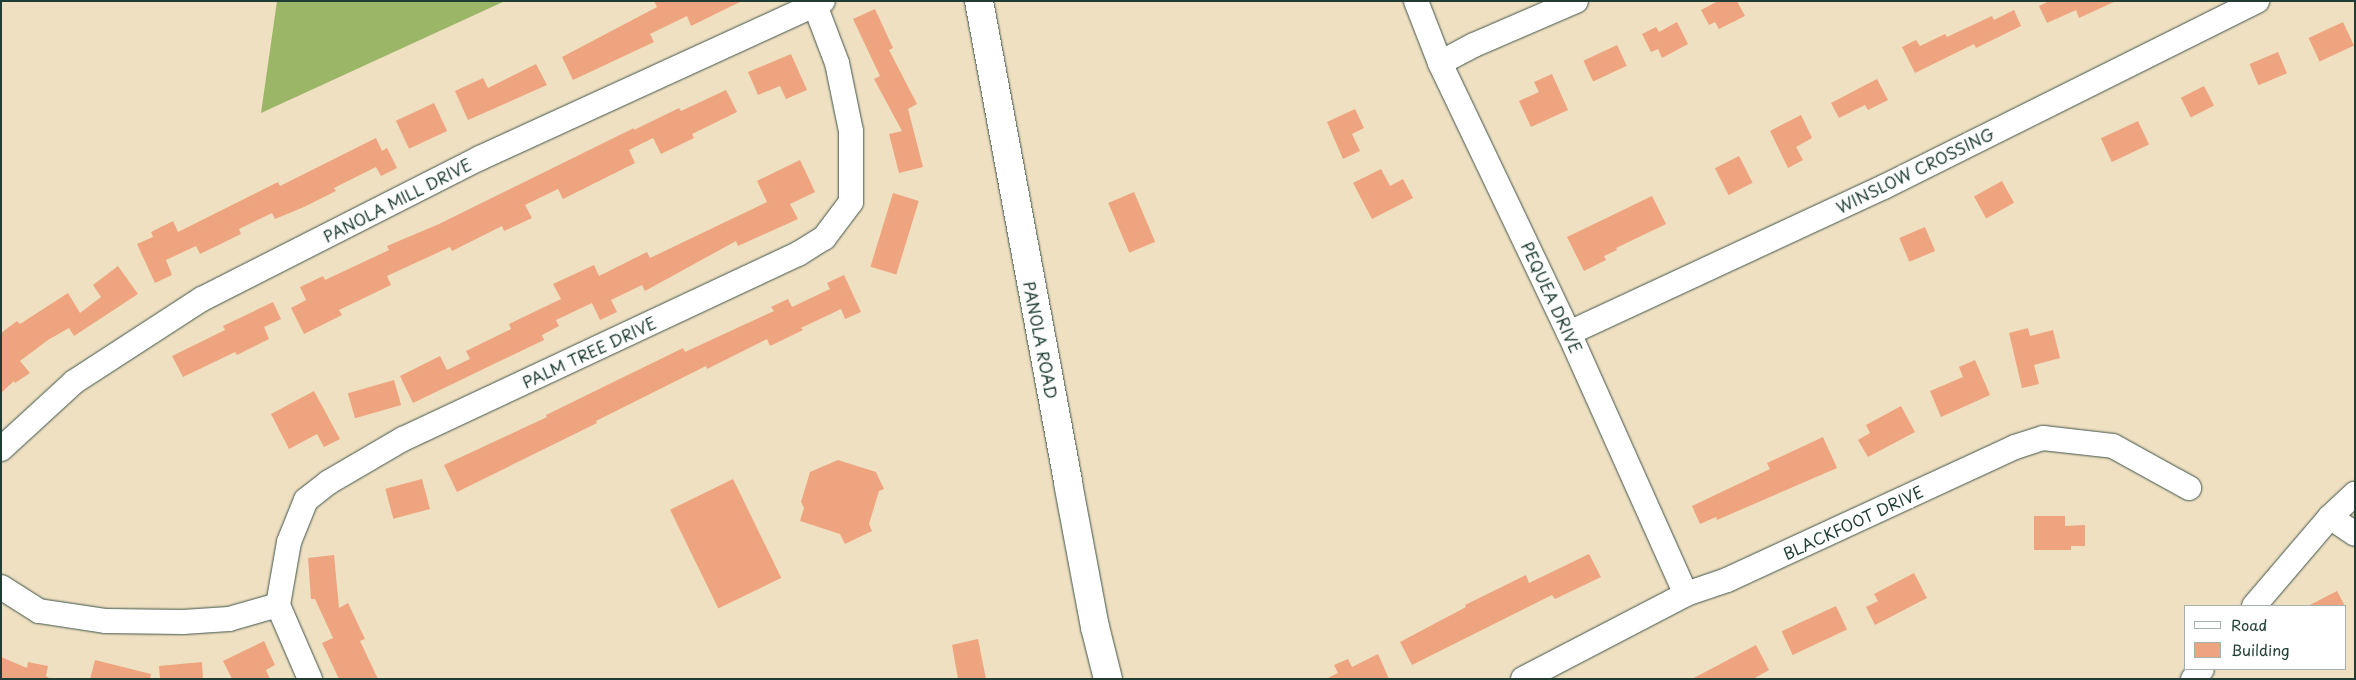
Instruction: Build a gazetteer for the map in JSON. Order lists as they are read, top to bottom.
{
  "streets": {
    "main road": ["PANOLA ROAD"],
    "street": [
      "WINSLOW CROSSING",
      "PANOLA MILL DRIVE",
      "PEQUEA DRIVE",
      "PALM TREE DRIVE",
      "BLACKFOOT DRIVE"
    ]
  },
  "crossings": [
    ["WINSLOW CROSSING", "PEQUEA DRIVE"],
    ["PANOLA MILL DRIVE", "PALM TREE DRIVE"],
    ["PEQUEA DRIVE", "BLACKFOOT DRIVE"]
  ],
  "legend": ["Road", "Building"]
}
